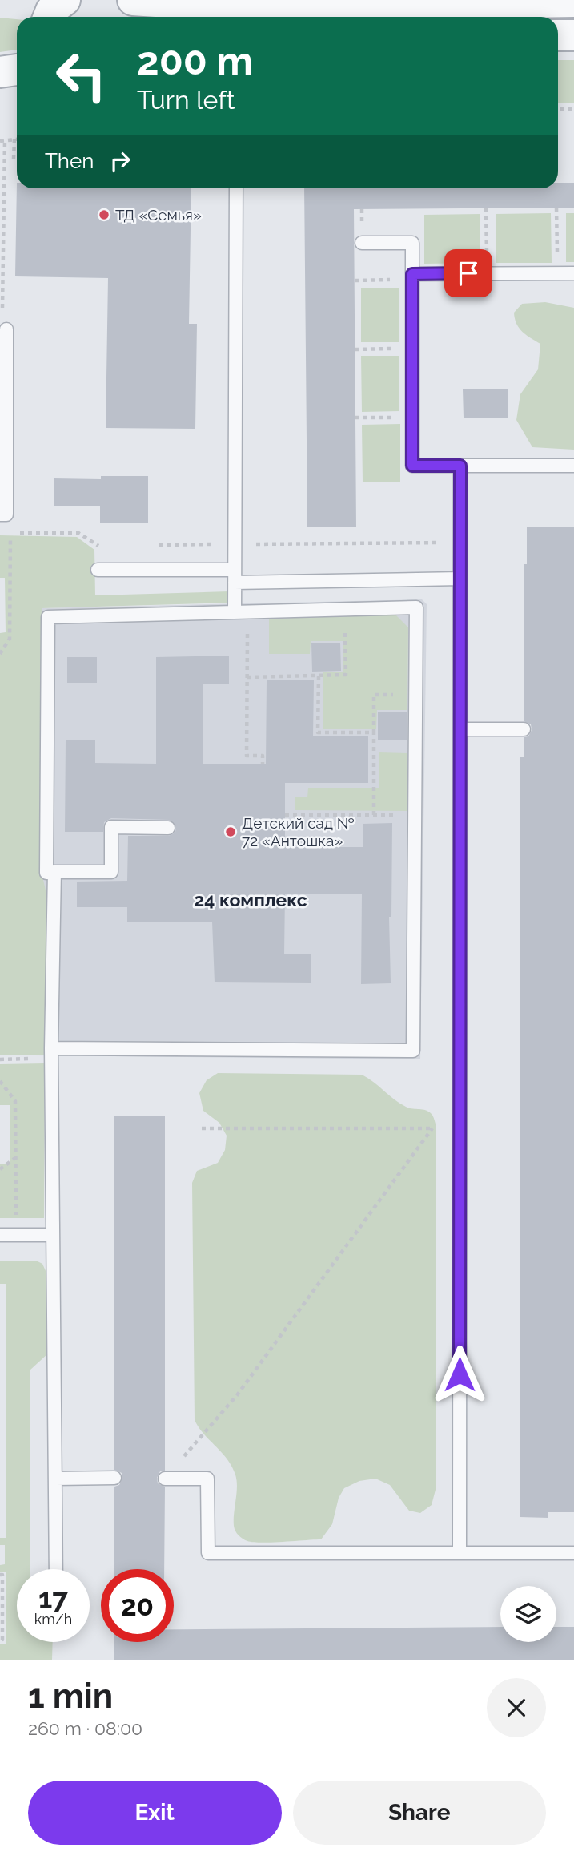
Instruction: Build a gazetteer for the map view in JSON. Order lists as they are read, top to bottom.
{
  "districts": ["24 комплекс"],
  "places": ["ТД «Семья»", "Детский сад № 72 «Антошка»"],
  "page": {
    "turn": ["200 m", "Turn left"],
    "then": "Then",
    "speed": "17 km/h",
    "limit": "20",
    "heading": ["1 min", "260 m · 08:00"],
    "buttons": ["Exit", "Share"]
  }
}
